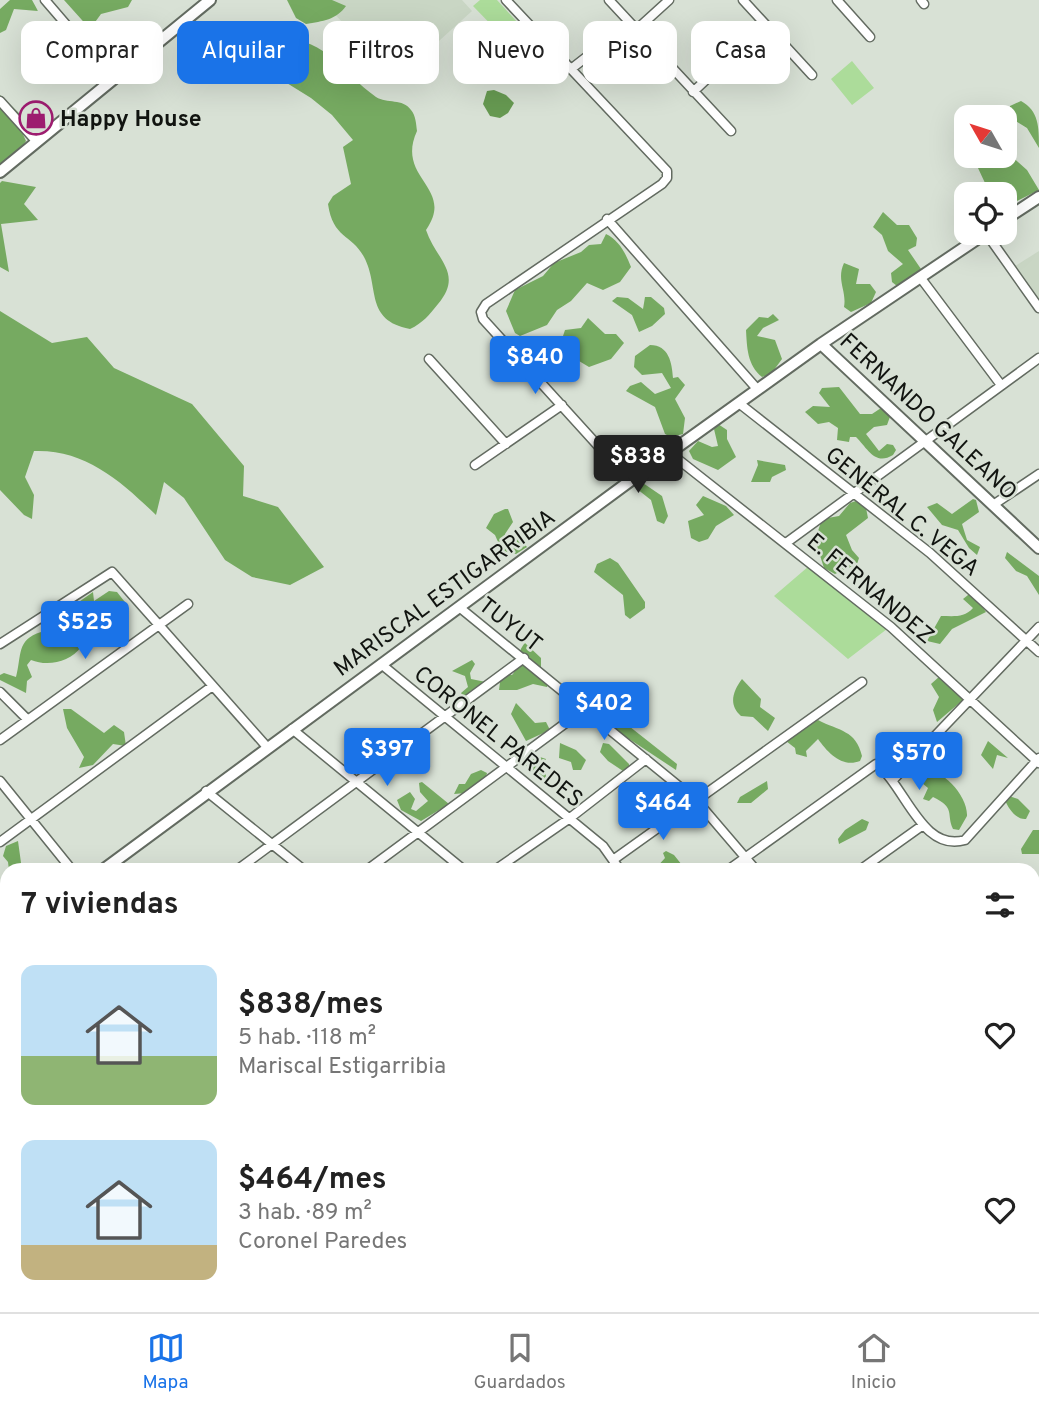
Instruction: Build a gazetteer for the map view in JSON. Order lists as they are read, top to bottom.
{
  "streets": {
    "street": [
      "FERNANDO GALEANO",
      "GENERAL C. VEGA",
      "E. FERNANDEZ",
      "MARISCAL ESTIGARRIBIA",
      "TUYUT",
      "CORONEL PAREDES"
    ]
  },
  "crossings": [
    ["FERNANDO GALEANO", "MARISCAL ESTIGARRIBIA"],
    ["GENERAL C. VEGA", "MARISCAL ESTIGARRIBIA"],
    ["E. FERNANDEZ", "MARISCAL ESTIGARRIBIA"],
    ["MARISCAL ESTIGARRIBIA", "TUYUT"],
    ["MARISCAL ESTIGARRIBIA", "CORONEL PAREDES"]
  ],
  "places": {
    "shop": ["Happy House"]
  },
  "north": "top left",
  "page": {
    "chip": [
      "Comprar",
      "Alquilar",
      "Filtros",
      "Nuevo",
      "Piso",
      "Casa"
    ],
    "price": [
      "$840",
      "$838",
      "$525",
      "$402",
      "$397",
      "$570",
      "$464"
    ],
    "heading": "7 viviendas",
    "list": [
      {
        "name": "$838/mes",
        "note": "5 hab. · 118 m² · Mariscal Estigarribia"
      },
      {
        "name": "$464/mes",
        "note": "3 hab. · 89 m² · Coronel Paredes"
      }
    ],
    "tabs": ["Mapa", "Guardados", "Inicio"]
  }
}
